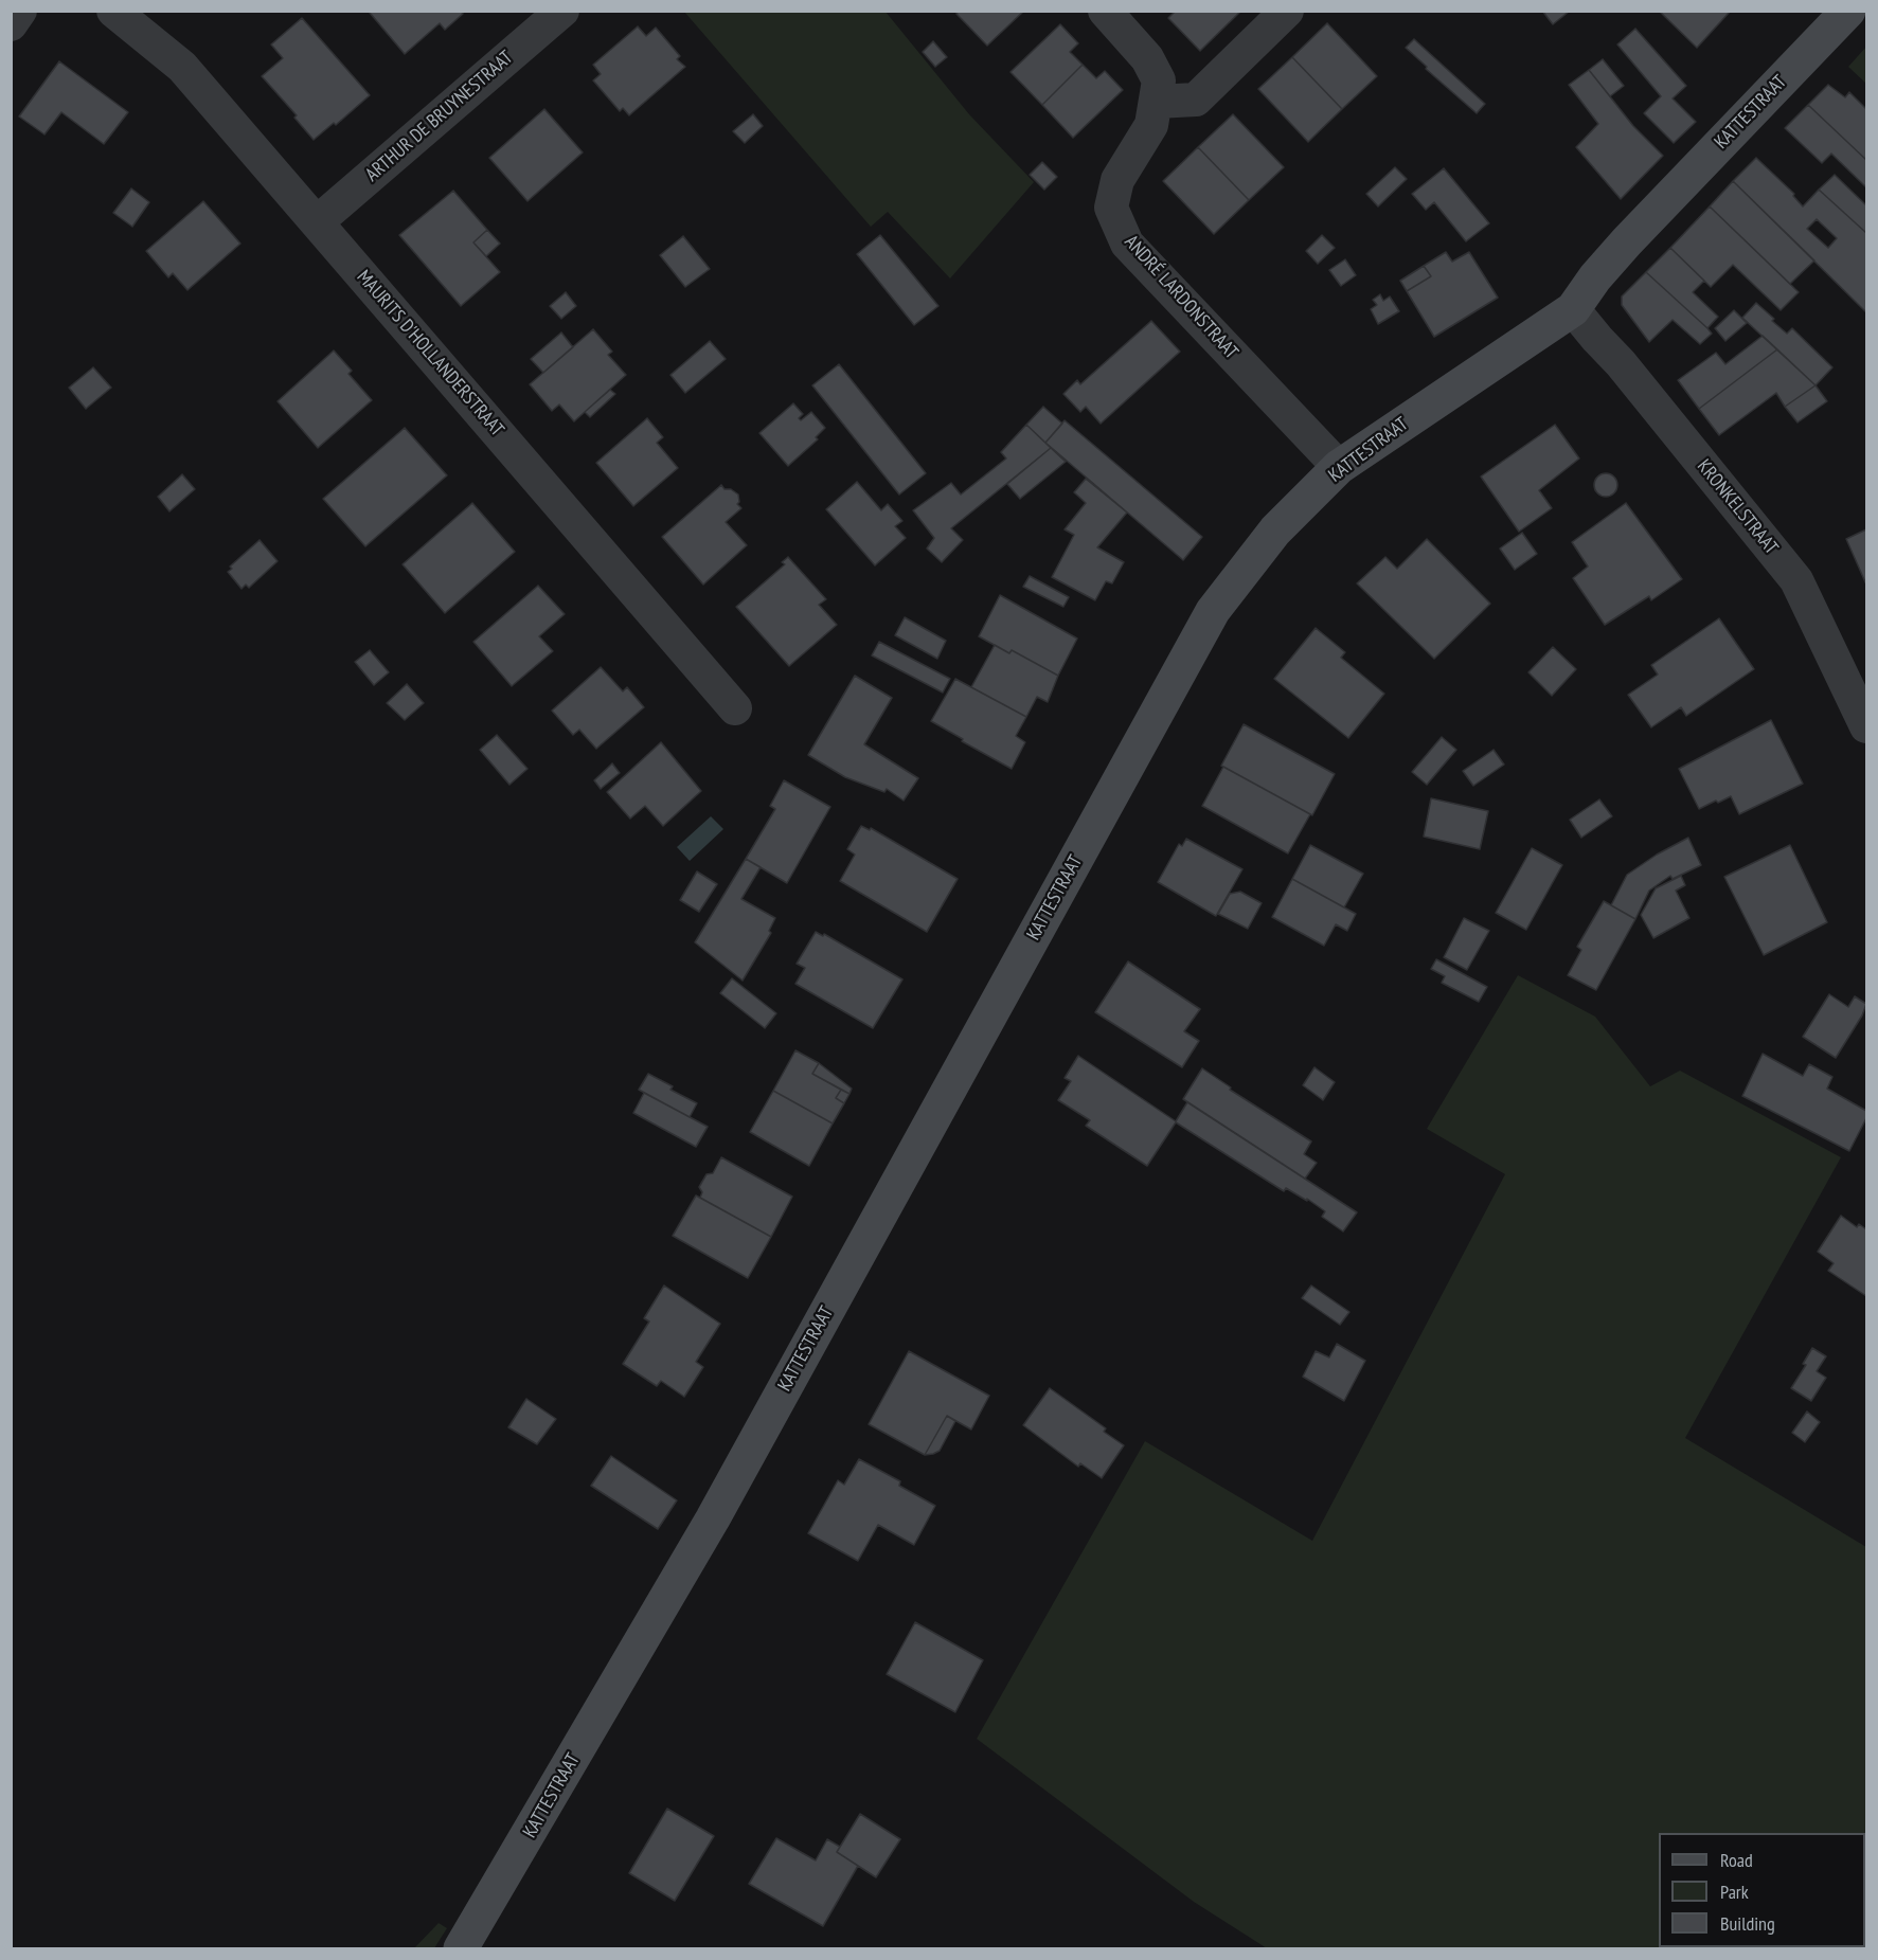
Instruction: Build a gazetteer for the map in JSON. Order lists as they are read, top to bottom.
{
  "streets": {
    "street": [
      "KATTESTRAAT",
      "ARTHUR DE BRUYNESTRAAT",
      "ANDRÉ LARDONSTRAAT",
      "MAURITS D'HOLLANDERSTRAAT",
      "KRONKELSTRAAT"
    ]
  },
  "crossings": [
    ["KATTESTRAAT", "ANDRÉ LARDONSTRAAT"],
    ["KATTESTRAAT", "KRONKELSTRAAT"],
    ["ARTHUR DE BRUYNESTRAAT", "MAURITS D'HOLLANDERSTRAAT"]
  ],
  "legend": ["Road", "Park", "Building"]
}
